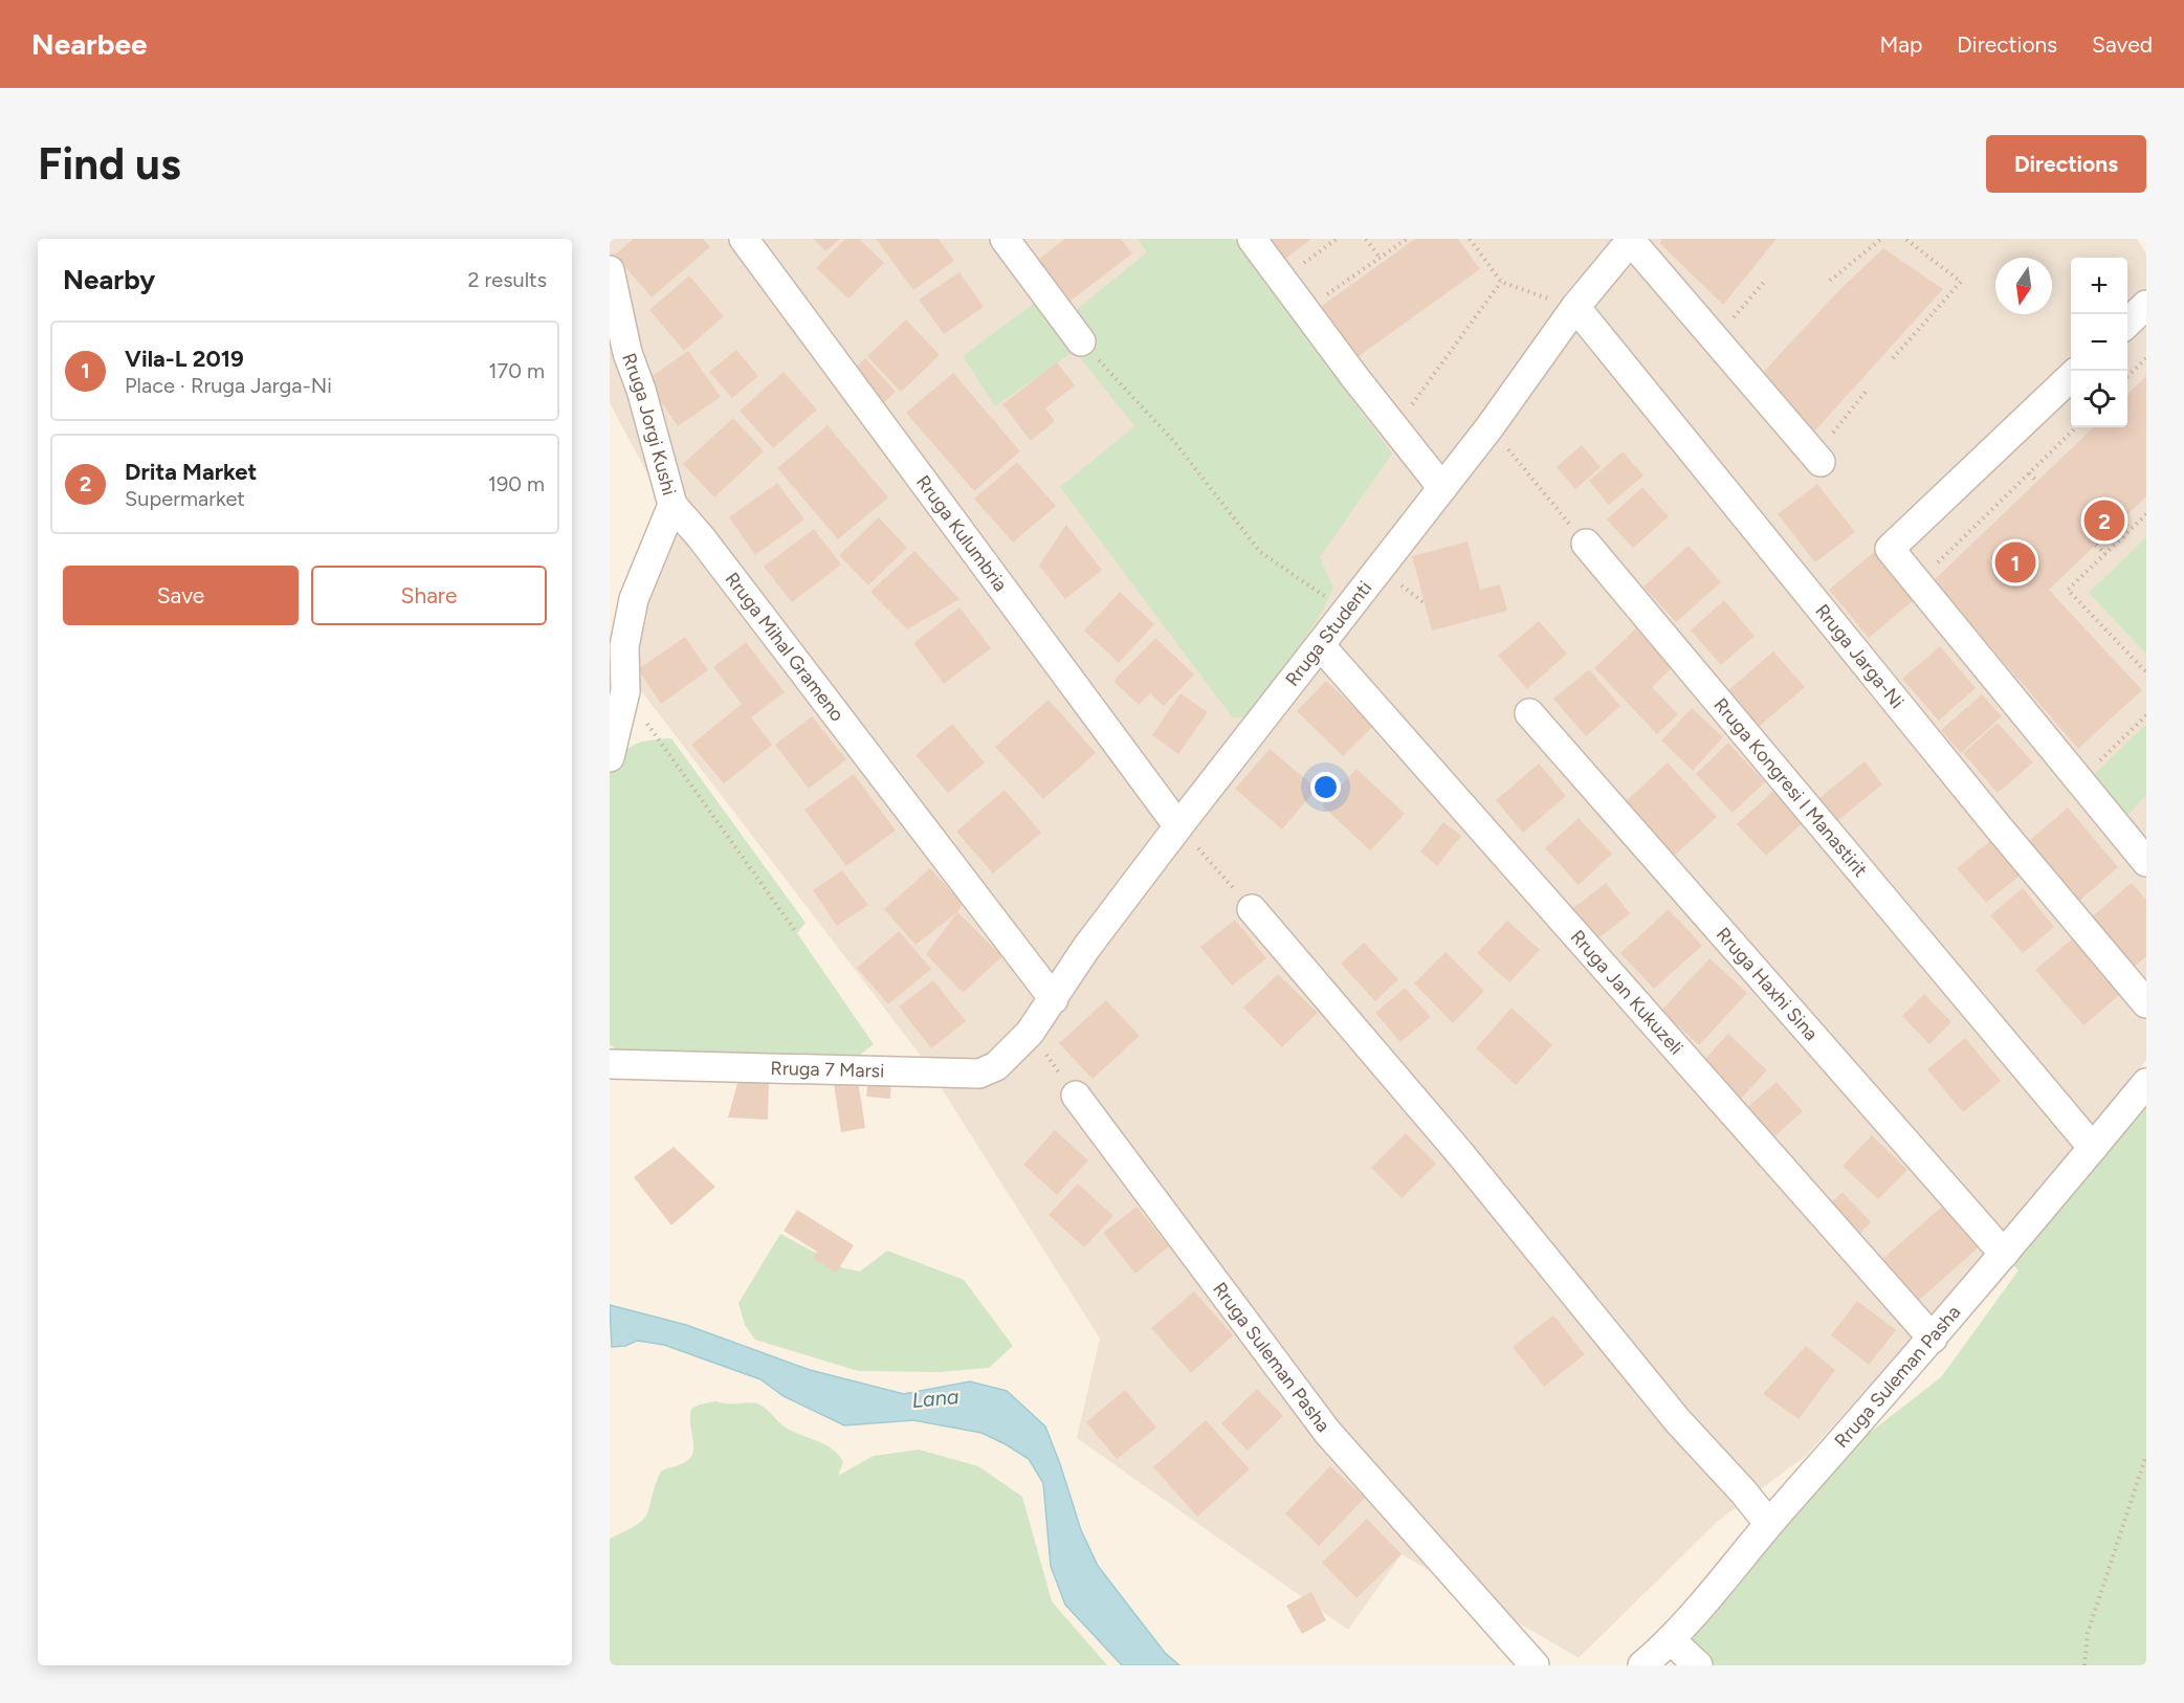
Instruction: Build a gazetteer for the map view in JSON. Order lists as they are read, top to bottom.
{
  "streets": {
    "street": [
      "Rruga Jorgi Kushi",
      "Rruga Kulumbria",
      "Rruga Studenti",
      "Rruga Mihal Grameno",
      "Rruga Jarga-Ni",
      "Rruga Kongresi I Manastirit",
      "Rruga Haxhi Sina",
      "Rruga Jan Kukuzeli",
      "Rruga 7 Marsi",
      "Rruga Suleman Pasha"
    ]
  },
  "crossings": [
    ["Rruga Jorgi Kushi", "Rruga Mihal Grameno"],
    ["Rruga Kulumbria", "Rruga Studenti"],
    ["Rruga Studenti", "Rruga Mihal Grameno"],
    ["Rruga Studenti", "Rruga Jarga-Ni"],
    ["Rruga Studenti", "Rruga Jan Kukuzeli"],
    ["Rruga Studenti", "Rruga 7 Marsi"],
    ["Rruga Kongresi I Manastirit", "Rruga Suleman Pasha"],
    ["Rruga Haxhi Sina", "Rruga Suleman Pasha"],
    ["Rruga Jan Kukuzeli", "Rruga Suleman Pasha"]
  ],
  "water": ["Lana"],
  "north": "bottom",
  "page": {
    "header": "Nearbee",
    "nav": ["Map", "Directions", "Saved"],
    "buttons": [
      "Directions",
      ["Save", "Share"]
    ],
    "title": "Find us",
    "heading": ["Nearby", "2 results"],
    "map_buttons": ["+", "−"],
    "list": [
      {
        "mark": "1",
        "name": "Vila-L 2019",
        "note": "Place · Rruga Jarga-Ni",
        "value": "170 m"
      },
      {
        "mark": "2",
        "name": "Drita Market",
        "note": "Supermarket",
        "value": "190 m"
      }
    ],
    "pins": ["2", "1"]
  }
}
